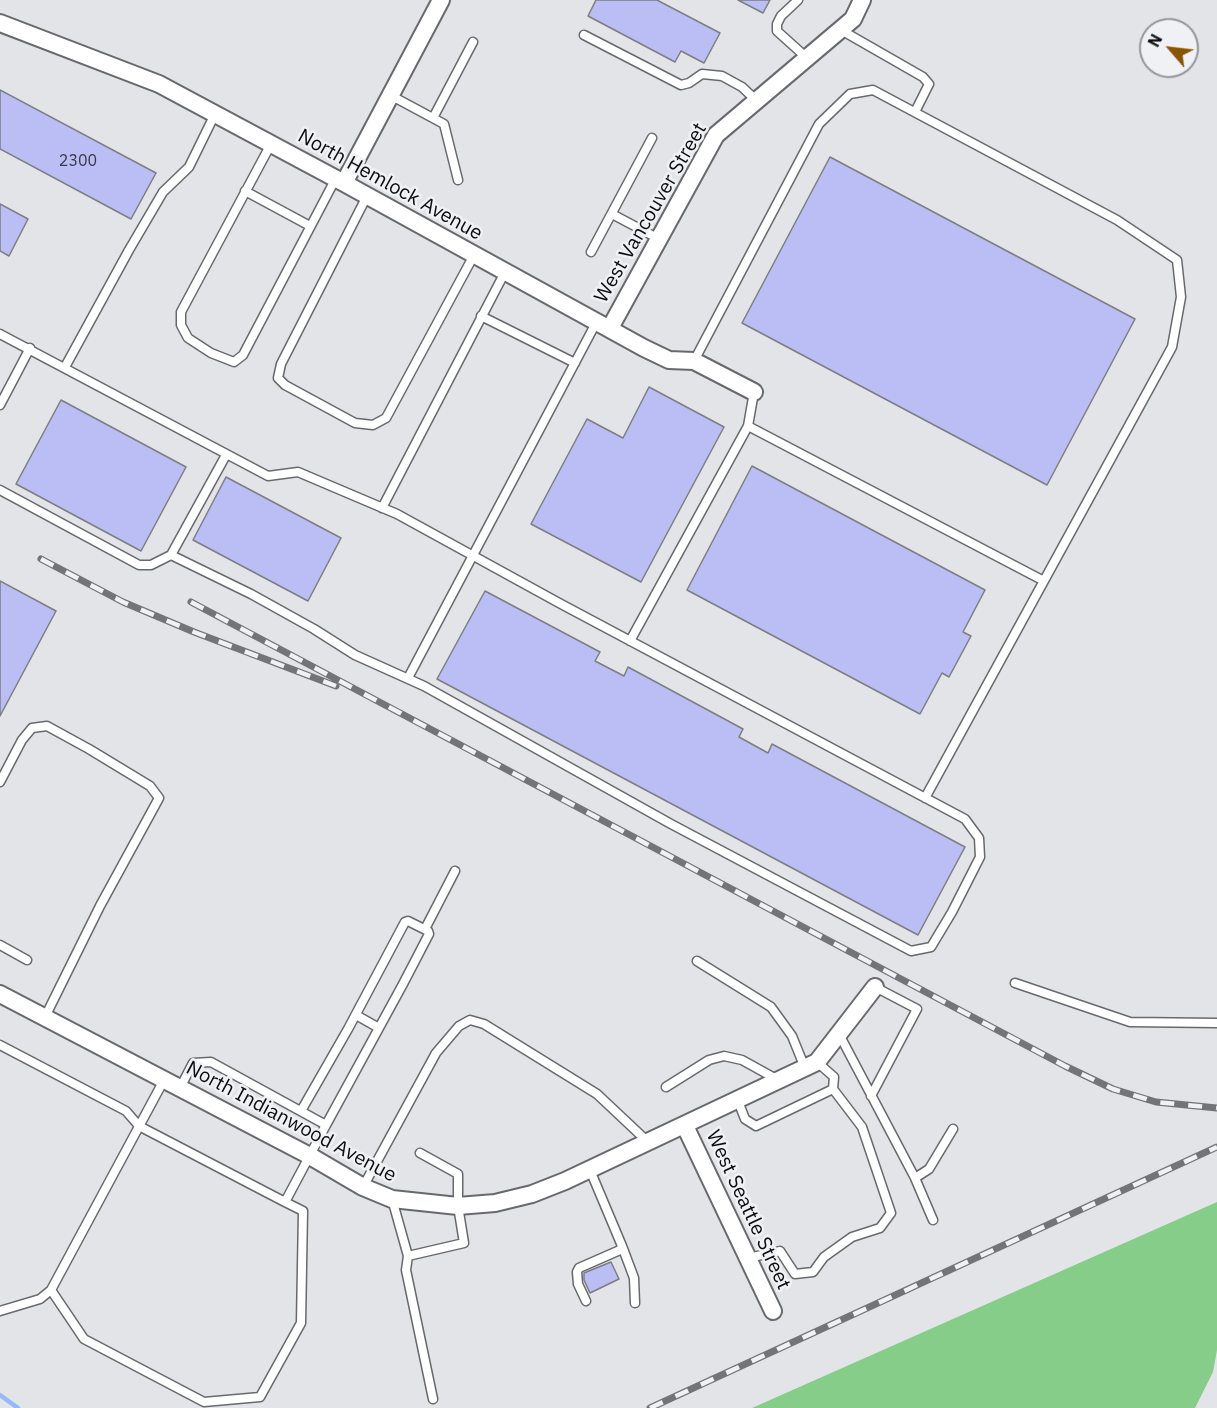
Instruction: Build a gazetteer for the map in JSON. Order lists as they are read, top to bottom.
{
  "streets": {
    "street": [
      "North Hemlock Avenue",
      "West Vancouver Street",
      "North Indianwood Avenue",
      "West Seattle Street"
    ]
  },
  "crossings": [
    ["North Hemlock Avenue", "West Vancouver Street"],
    ["North Indianwood Avenue", "West Seattle Street"]
  ],
  "house_numbers": ["2300"],
  "north": "top left"
}
